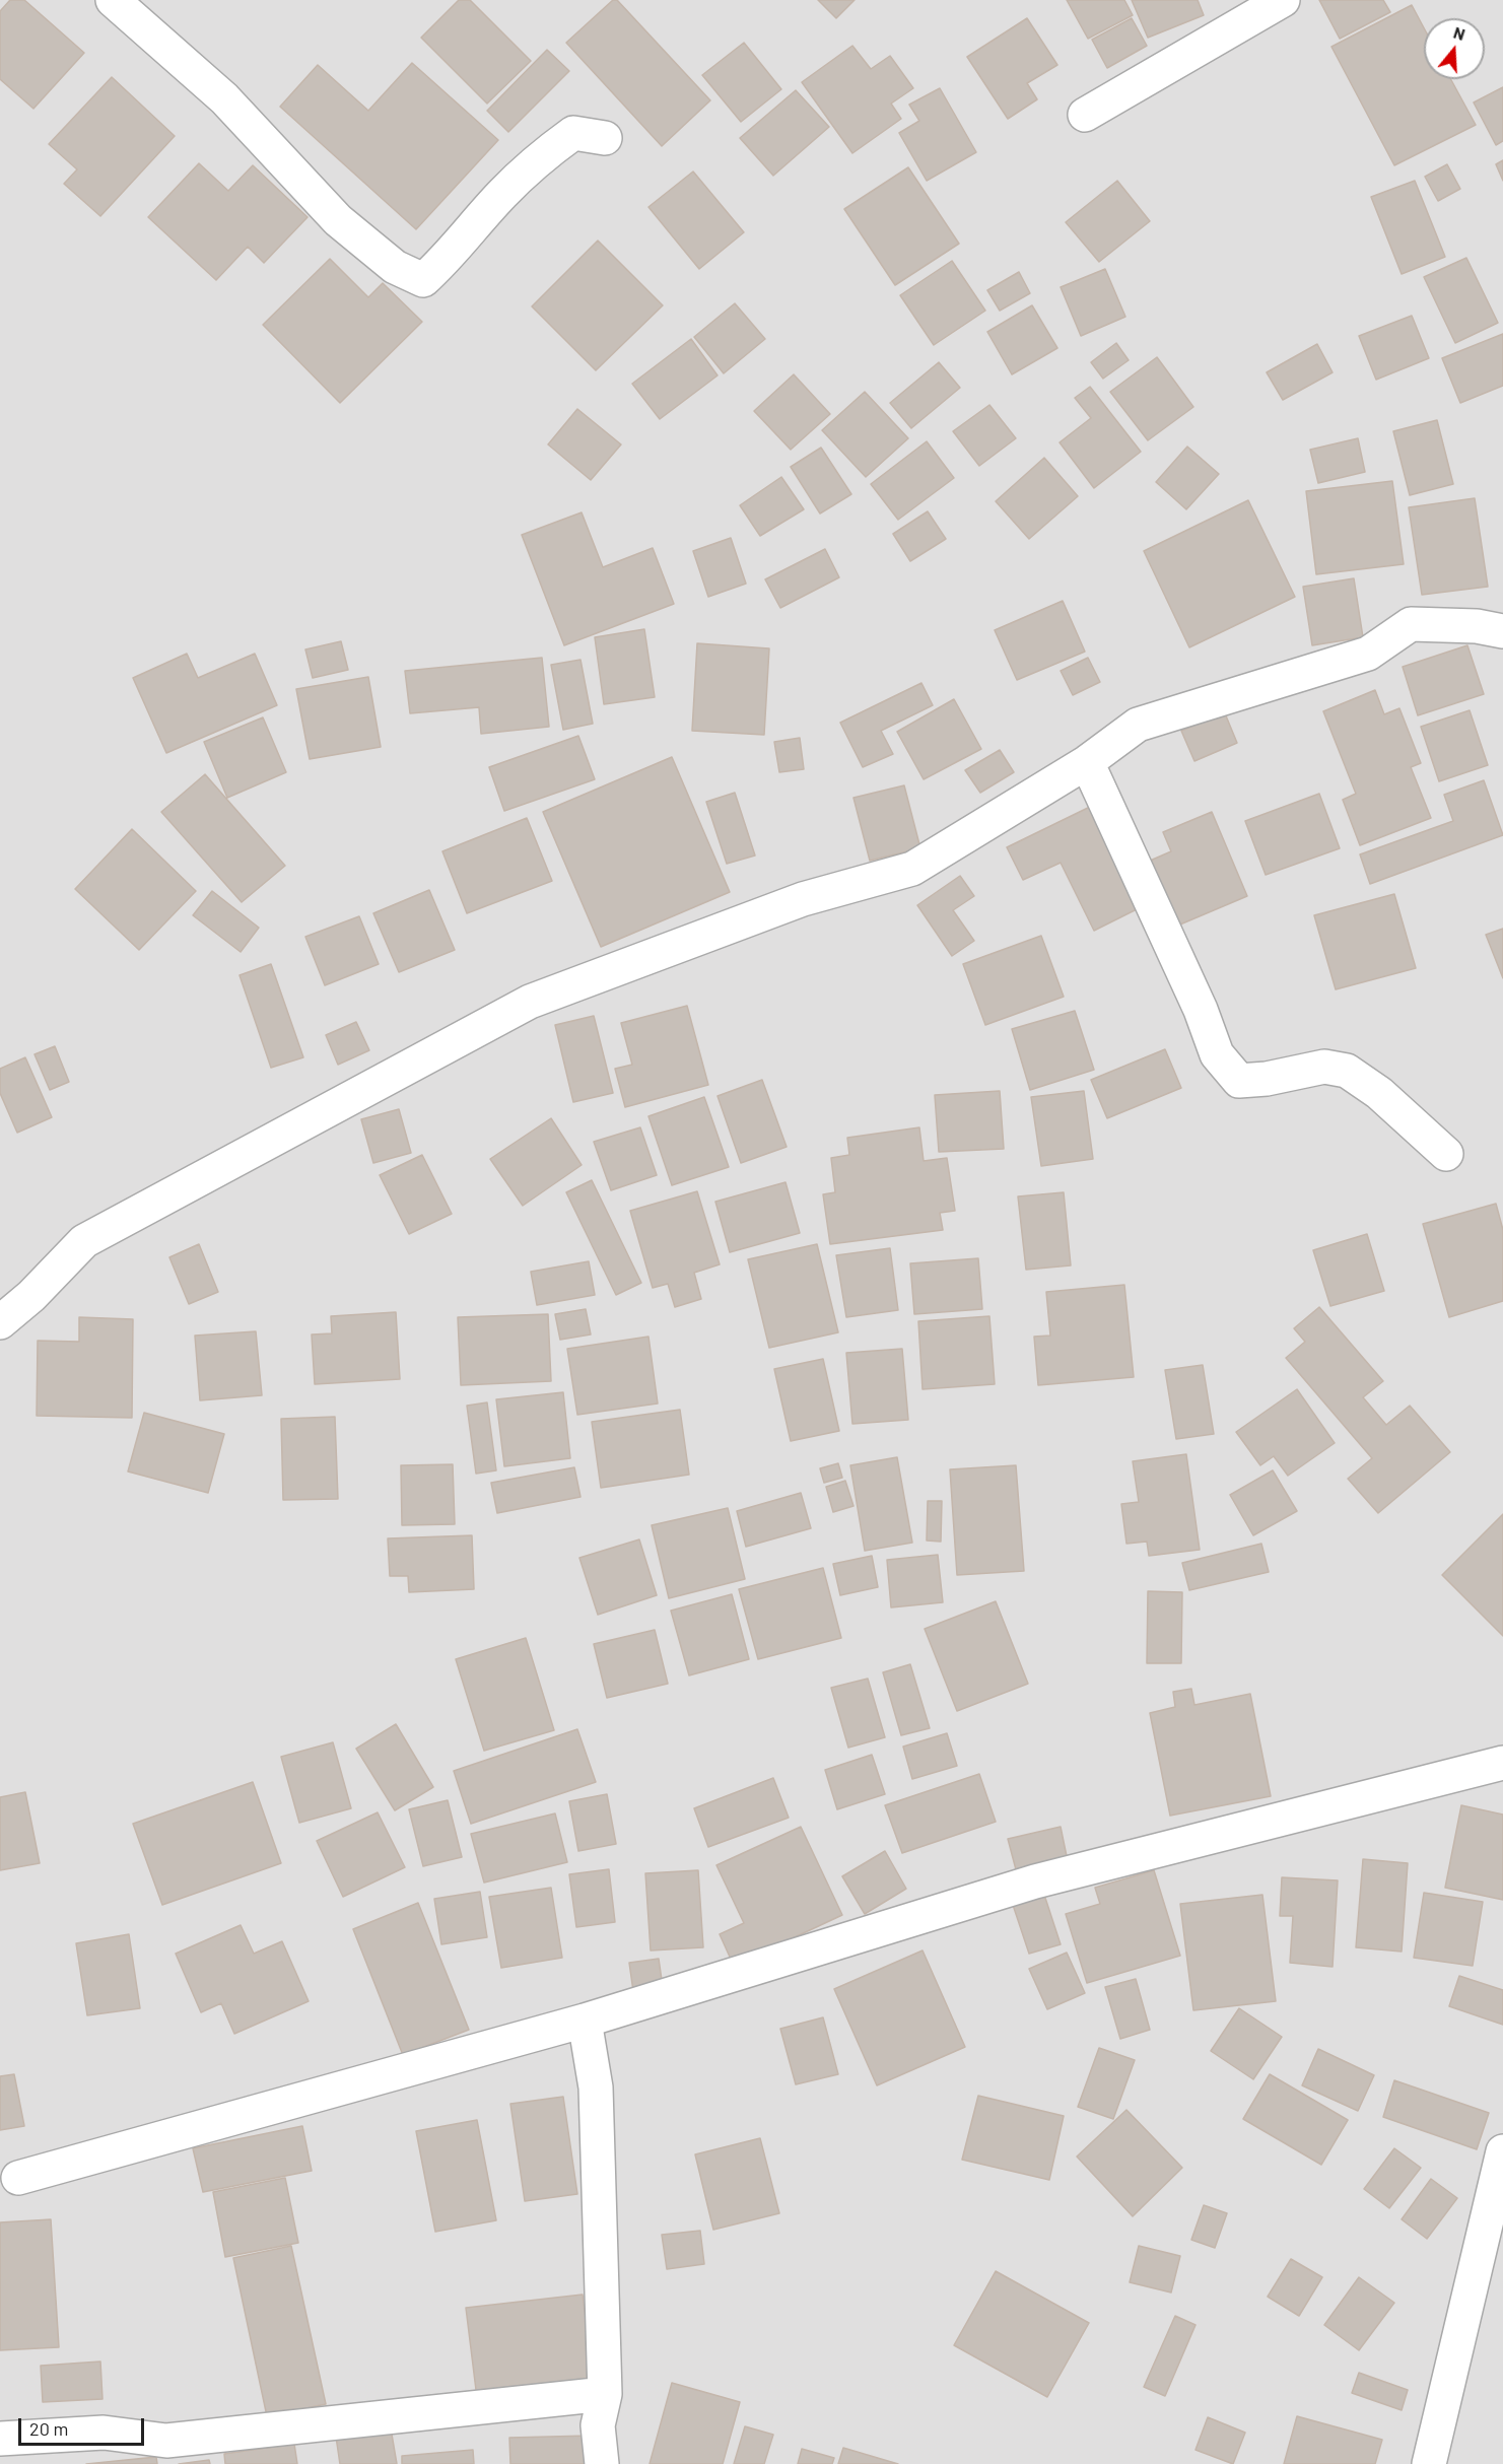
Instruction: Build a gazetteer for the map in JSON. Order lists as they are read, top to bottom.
{
  "scale_bar": "20 m",
  "north": "top"
}
